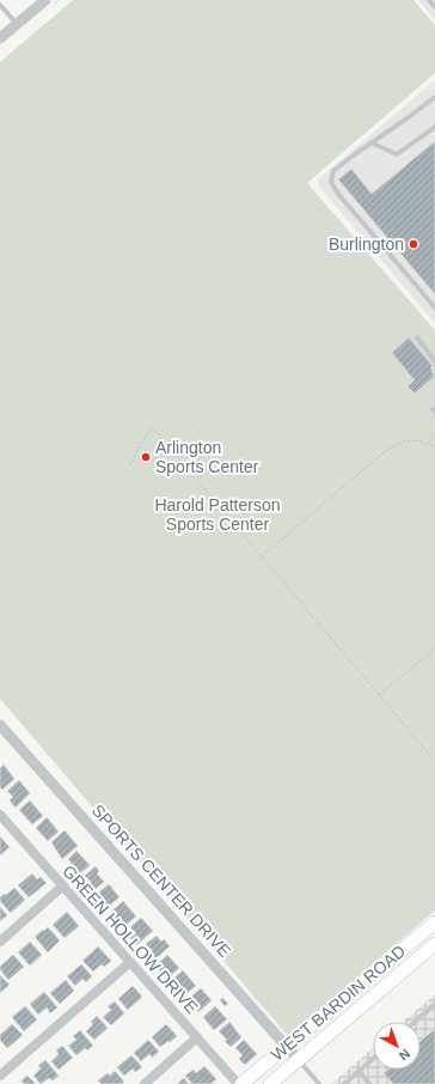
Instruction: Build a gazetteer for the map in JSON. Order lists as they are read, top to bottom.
{
  "streets": {
    "main road": ["WEST BARDIN ROAD"],
    "street": ["SPORTS CENTER DRIVE", "GREEN HOLLOW DRIVE"]
  },
  "crossings": [
    ["SPORTS CENTER DRIVE", "WEST BARDIN ROAD"],
    ["GREEN HOLLOW DRIVE", "WEST BARDIN ROAD"]
  ],
  "parks": ["Harold Patterson Sports Center"],
  "places": ["Burlington", "Arlington Sports Center"],
  "north": "bottom right"
}
